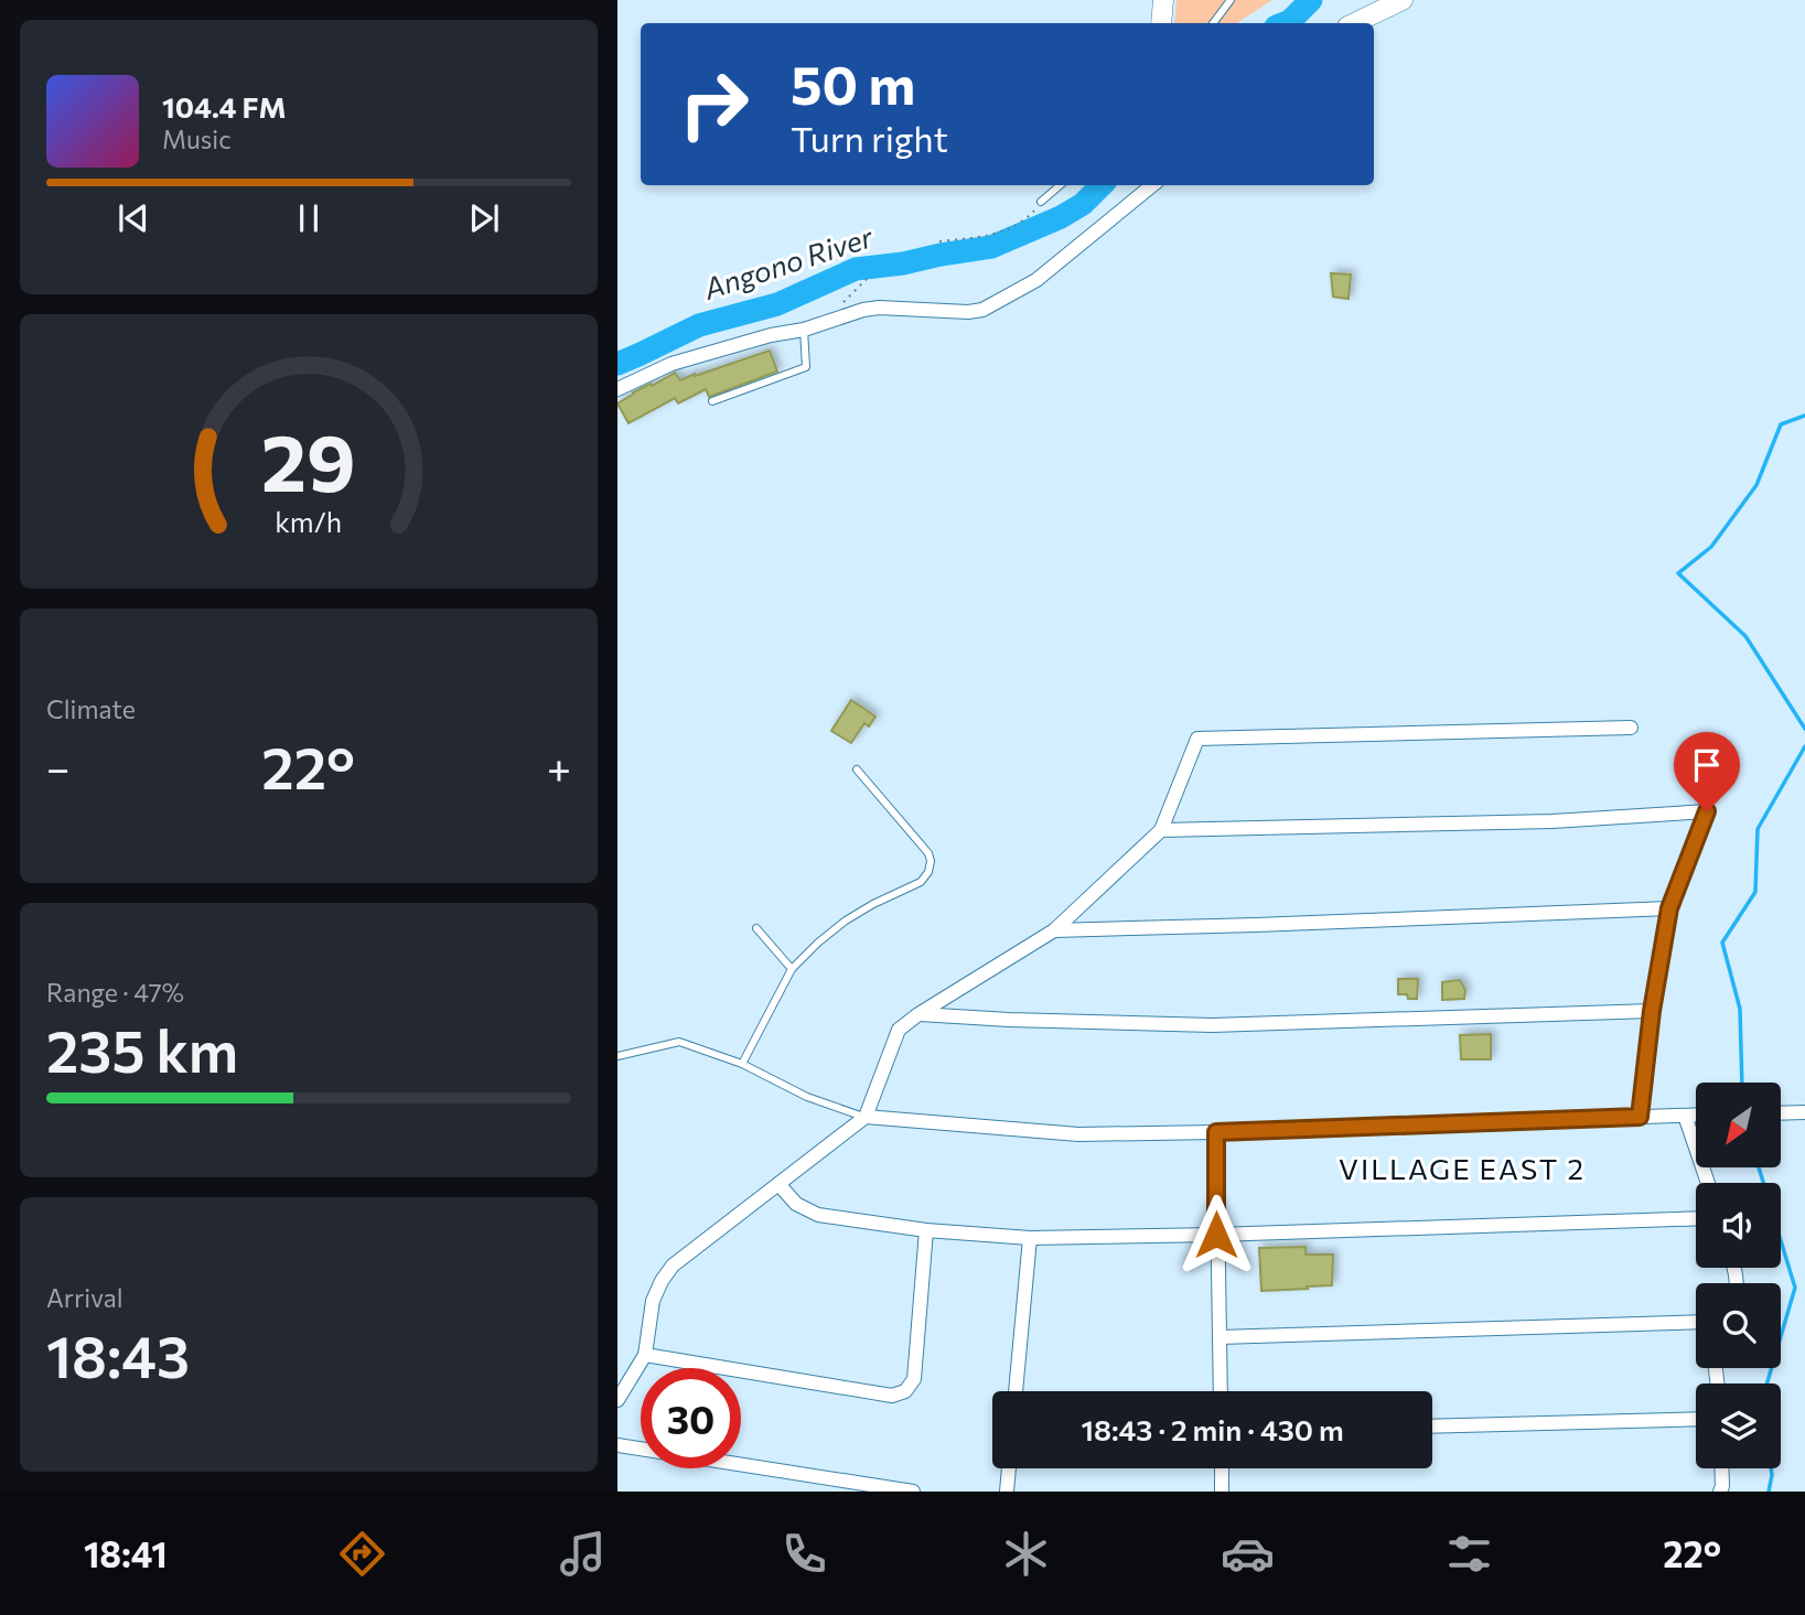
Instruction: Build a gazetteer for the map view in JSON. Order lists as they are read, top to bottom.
{
  "districts": ["VILLAGE EAST 2"],
  "water": ["Angono River"],
  "north": "bottom left",
  "page": {
    "turn": ["50 m", "Turn right"],
    "song": ["104.4 FM", "Music"],
    "tile": [
      "Climate",
      ["Range · 47%", "235 km"],
      ["Arrival", "18:43"]
    ],
    "heat": ["−", "22°", "+"],
    "limit": "30",
    "trip": "18:43 · 2 min · 430 m",
    "tabs": ["18:41", "22°"],
    "gauge": ["29", "km/h"]
  }
}
